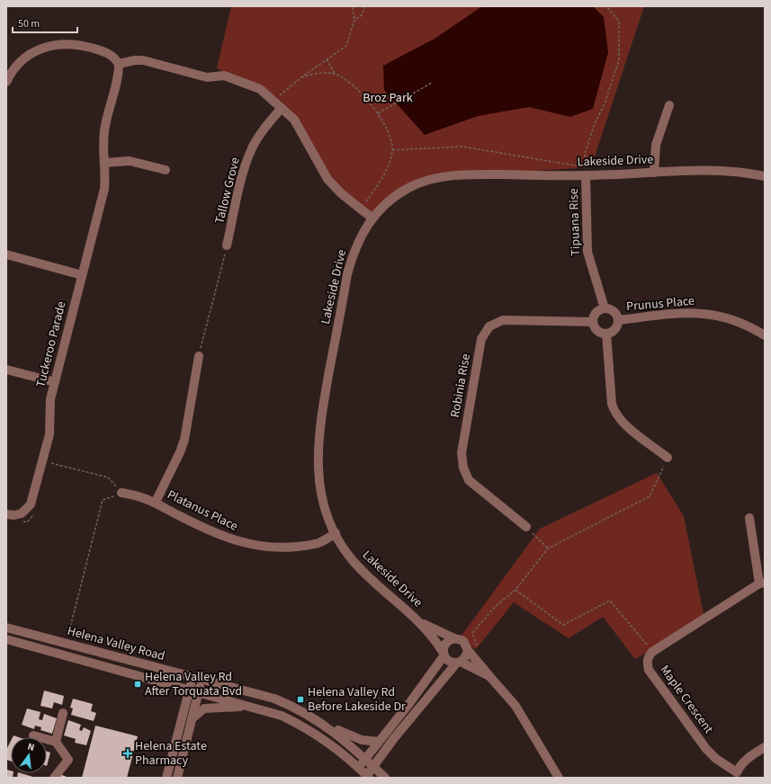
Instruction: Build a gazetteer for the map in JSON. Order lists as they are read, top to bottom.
{
  "streets": {
    "street": [
      "Lakeside Drive",
      "Tallow Grove",
      "Tipuana Rise",
      "Prunus Place",
      "Tuckeroo Parade",
      "Robinia Rise",
      "Platanus Place",
      "Helena Valley Road",
      "Maple Crescent"
    ]
  },
  "crossings": [
    ["Lakeside Drive", "Tipuana Rise"],
    ["Lakeside Drive", "Platanus Place"],
    ["Tipuana Rise", "Prunus Place"],
    ["Tipuana Rise", "Robinia Rise"],
    ["Prunus Place", "Robinia Rise"]
  ],
  "parks": ["Broz Park"],
  "places": {
    "transit": ["Helena Valley Rd After Torquata Bvd", "Helena Valley Rd Before Lakeside Dr"],
    "health": ["Helena Estate Pharmacy"]
  },
  "scale_bar": "50 m",
  "north": "top"
}
